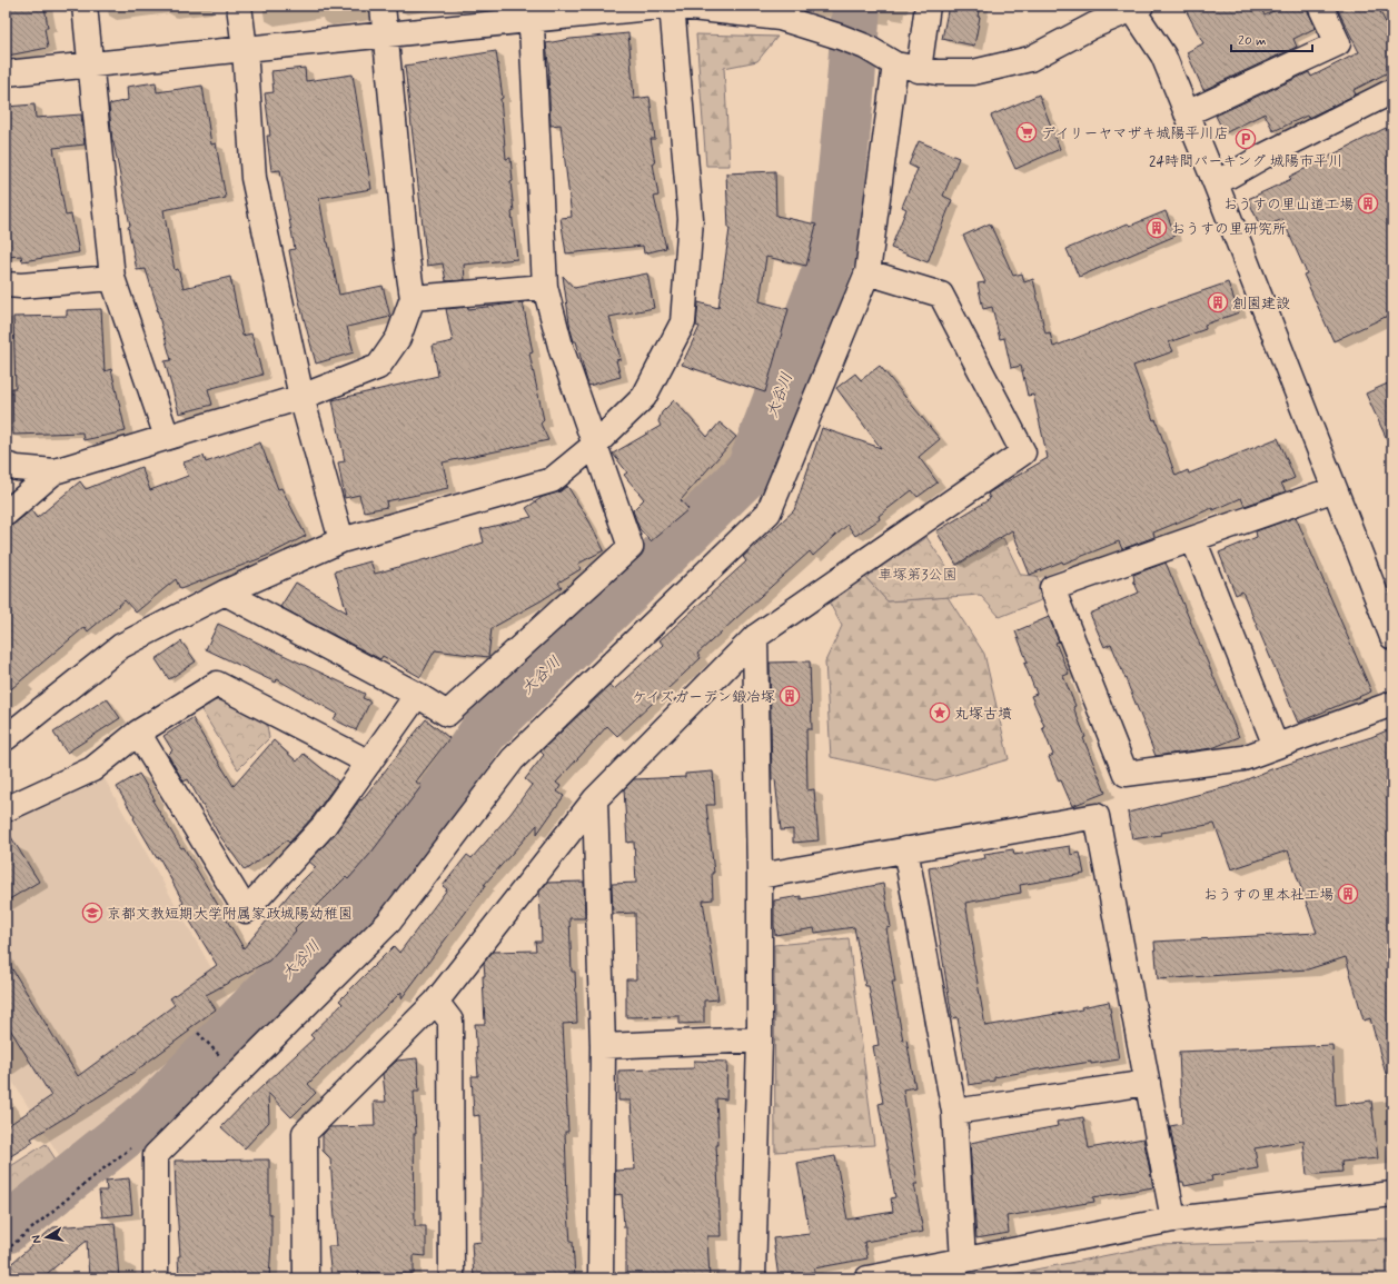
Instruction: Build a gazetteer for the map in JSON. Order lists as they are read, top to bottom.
{
  "water": ["大谷川"],
  "parks": ["車塚第3公園"],
  "places": {
    "supermarket": ["デイリーヤマザキ城陽平川店"],
    "parking": ["24時間パーキング 城陽市平川"],
    "building": [
      "おうすの里山道工場",
      "おうすの里研究所",
      "創園建設",
      "ケイズガーデン鍛冶塚",
      "おうすの里本社工場"
    ],
    "place": ["丸塚古墳"],
    "school or university": ["京都文教短期大学附属家政城陽幼稚園"]
  },
  "scale_bar": "20 m",
  "north": "left"
}
